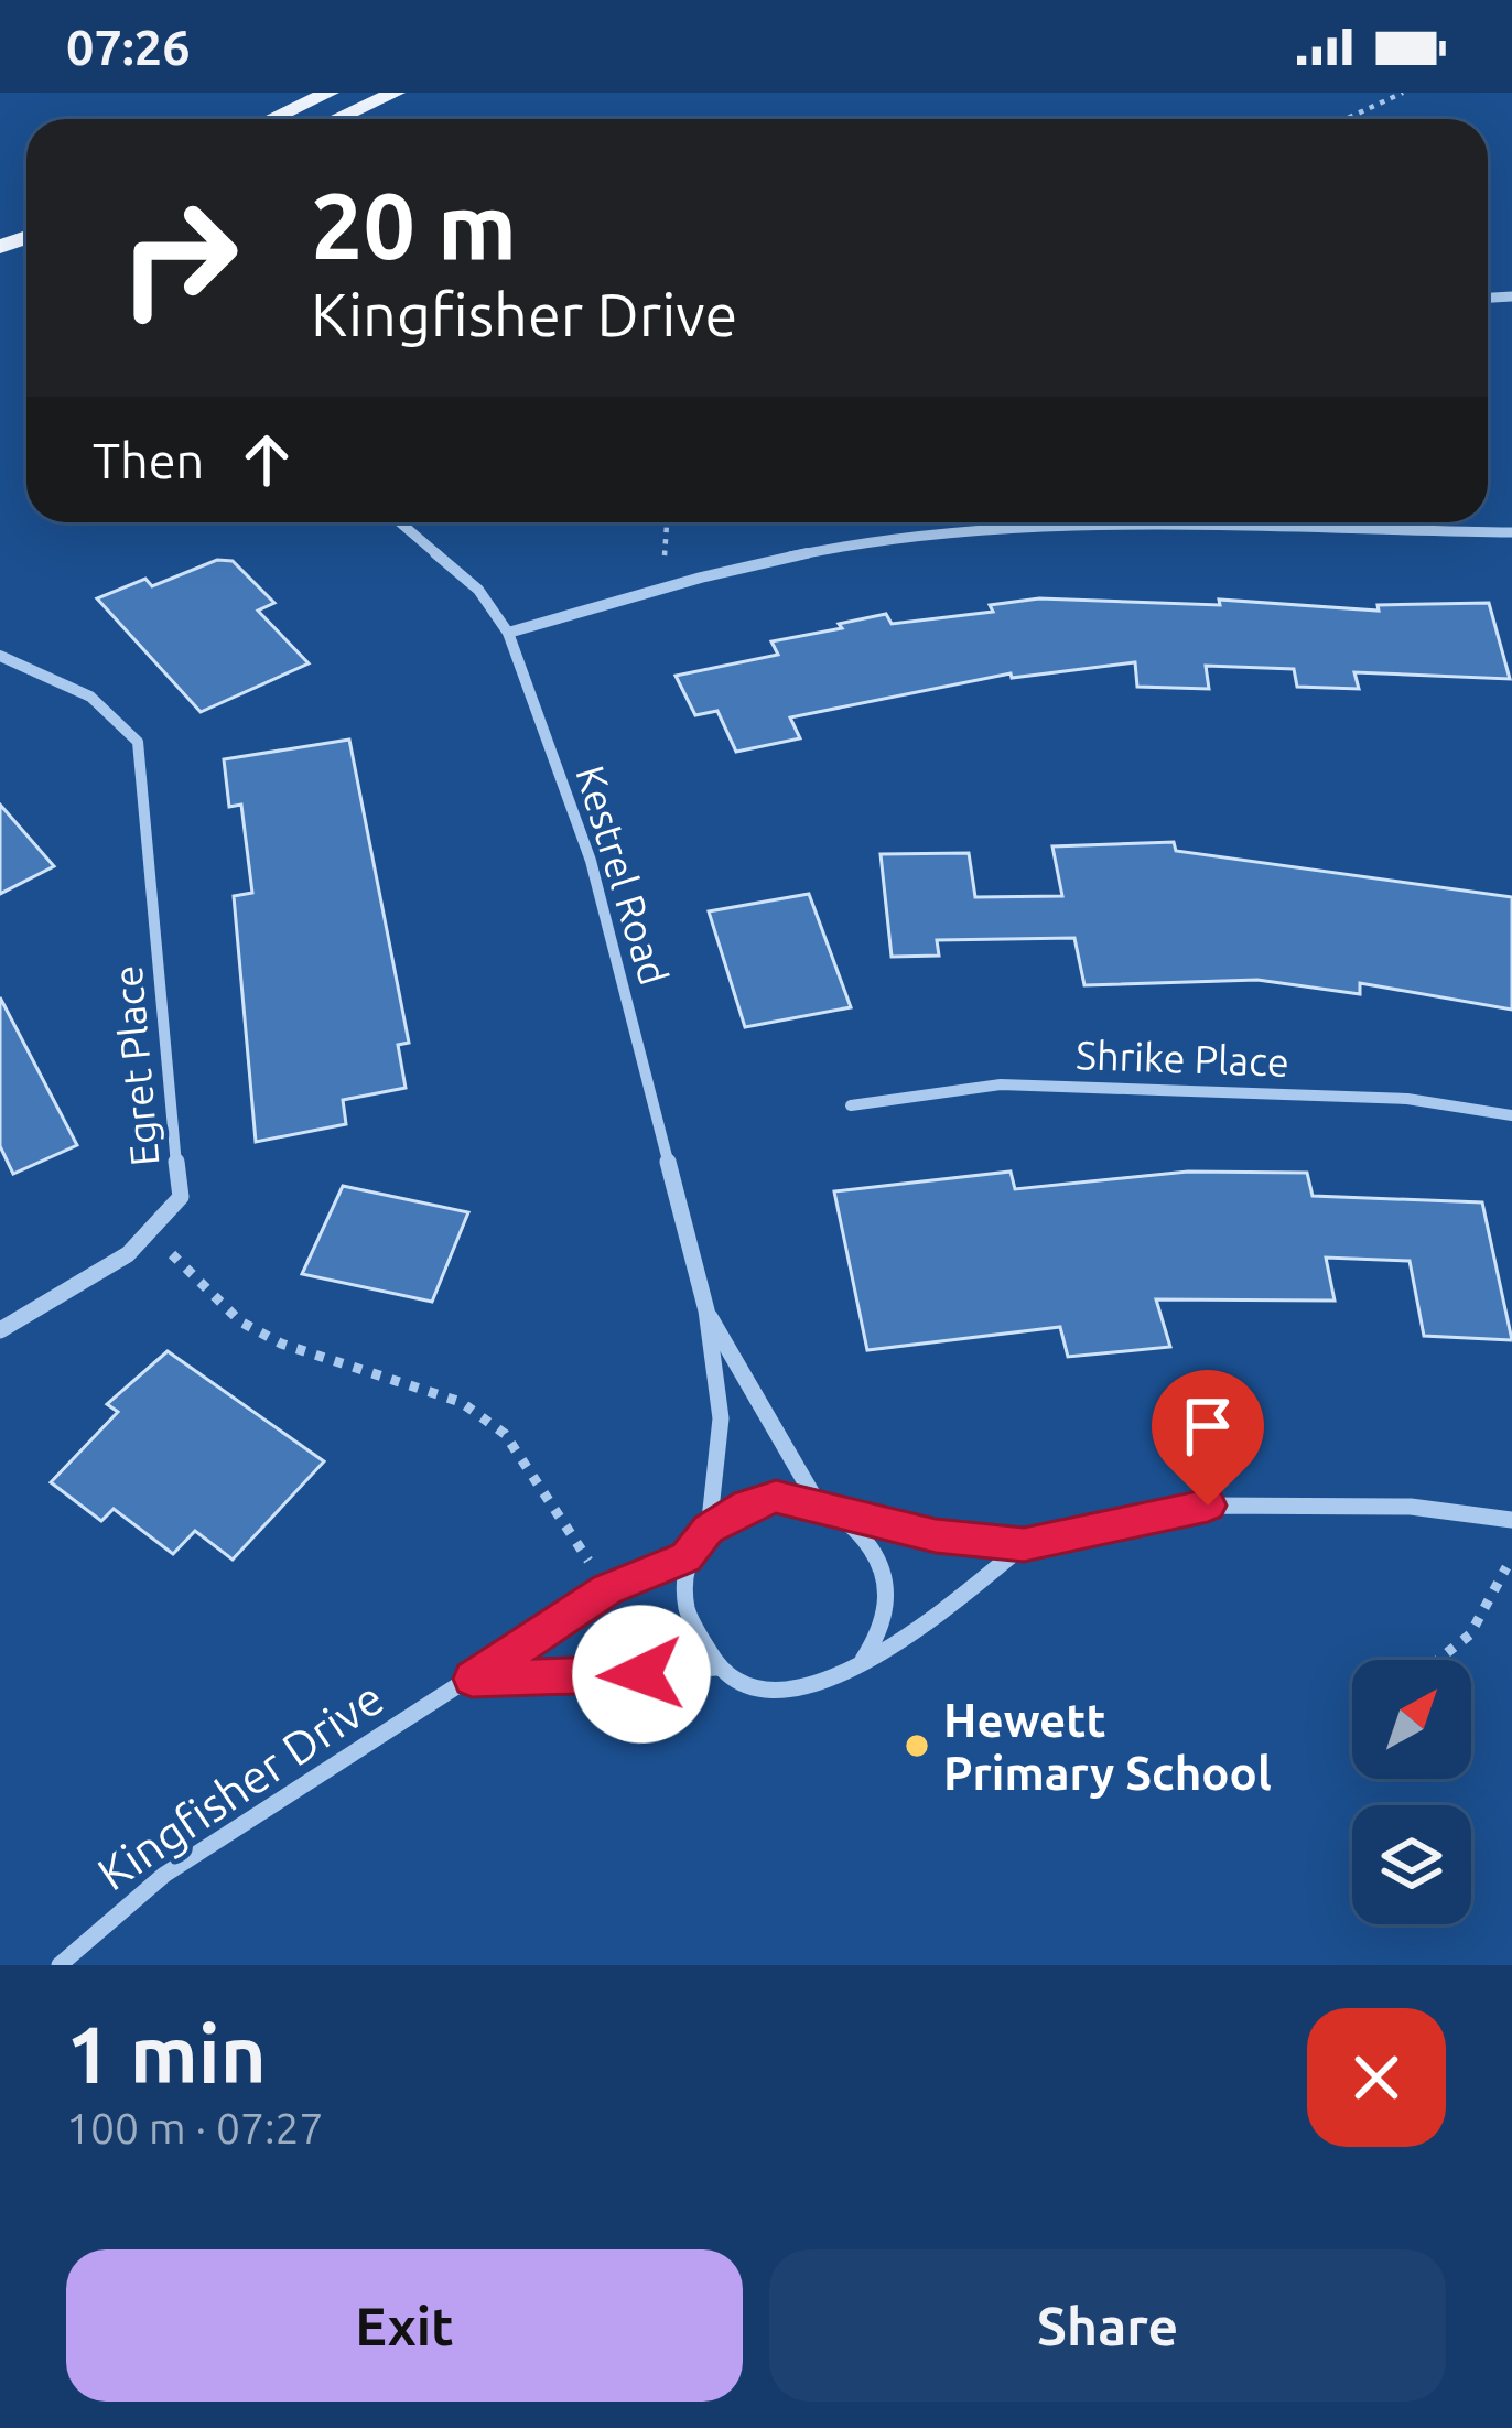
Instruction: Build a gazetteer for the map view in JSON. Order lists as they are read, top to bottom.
{
  "streets": {
    "street": [
      "Kestrel Road",
      "Shrike Place",
      "Egret Place",
      "Kingfisher Drive"
    ]
  },
  "crossings": [
    ["Kestrel Road", "Kingfisher Drive"]
  ],
  "places": ["Hewett Primary School"],
  "north": "top right",
  "page": {
    "status": "07:26",
    "turn": ["20 m", "Kingfisher Drive"],
    "then": "Then",
    "heading": ["1 min", "100 m · 07:27"],
    "buttons": ["Exit", "Share"]
  }
}
